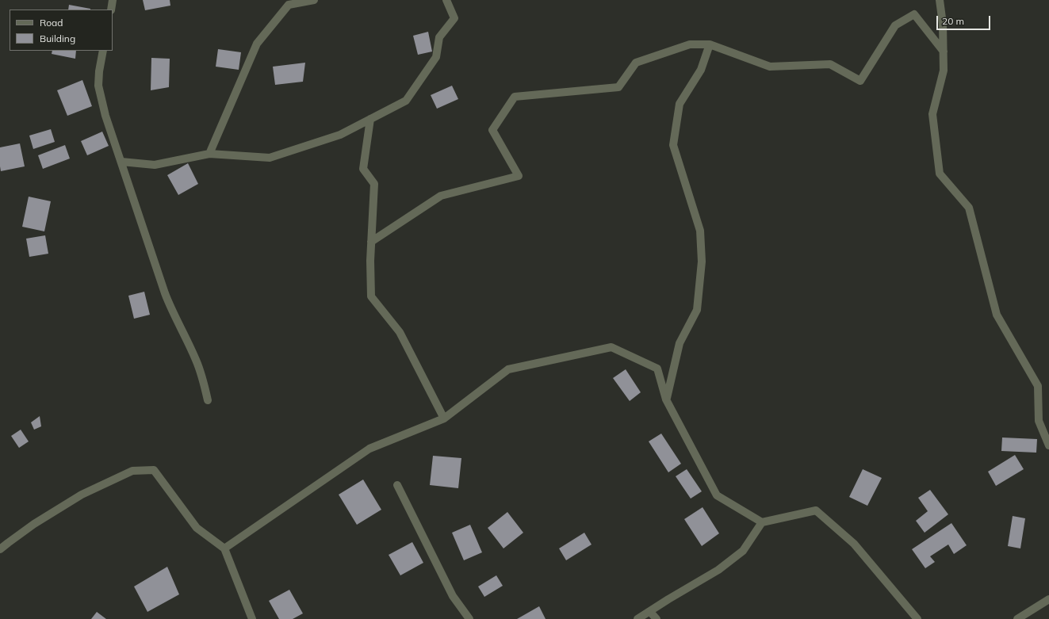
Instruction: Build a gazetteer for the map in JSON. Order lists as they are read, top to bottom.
{
  "legend": ["Road", "Building"],
  "scale_bar": "20 m"
}
